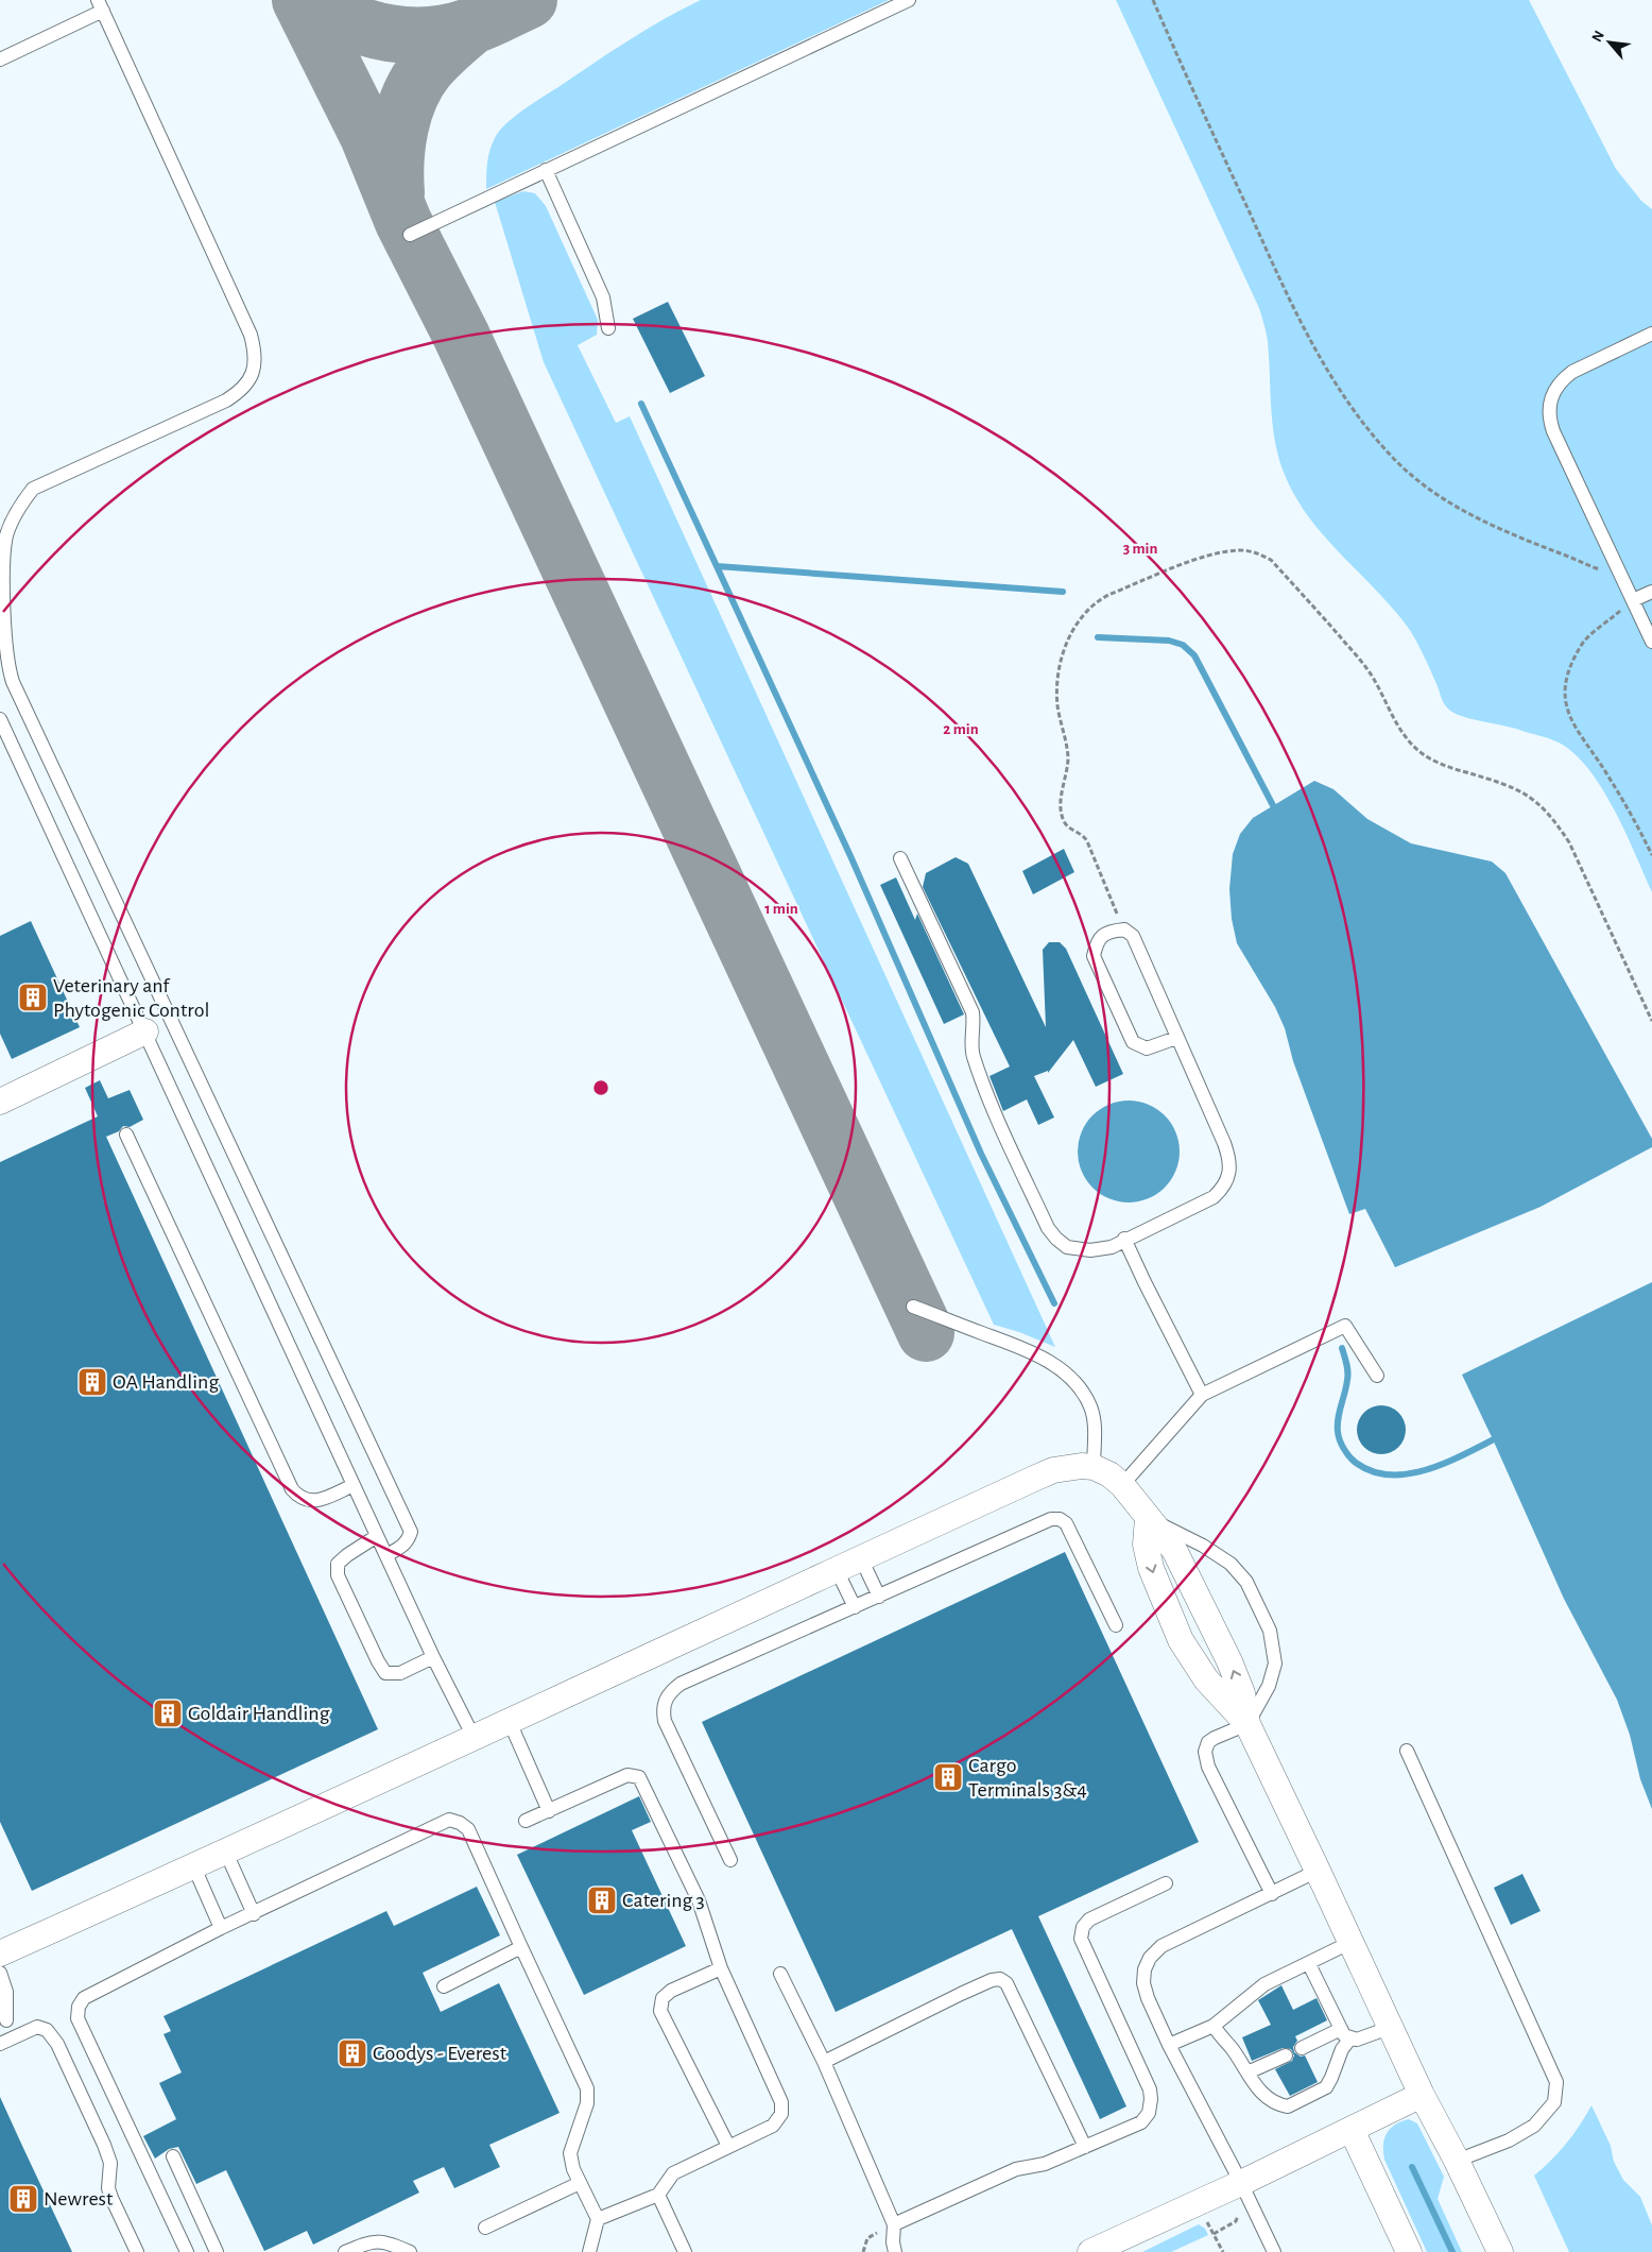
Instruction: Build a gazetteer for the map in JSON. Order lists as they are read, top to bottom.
{
  "places": {
    "building": [
      "Veterinary anf Phytogenic Control",
      "OA Handling",
      "Goldair Handling",
      "Cargo Terminals 3&4",
      "Catering 3",
      "Goodys - Everest",
      "Newrest"
    ]
  },
  "north": "top left",
  "rings": ["3 min", "2 min", "1 min"]
}
